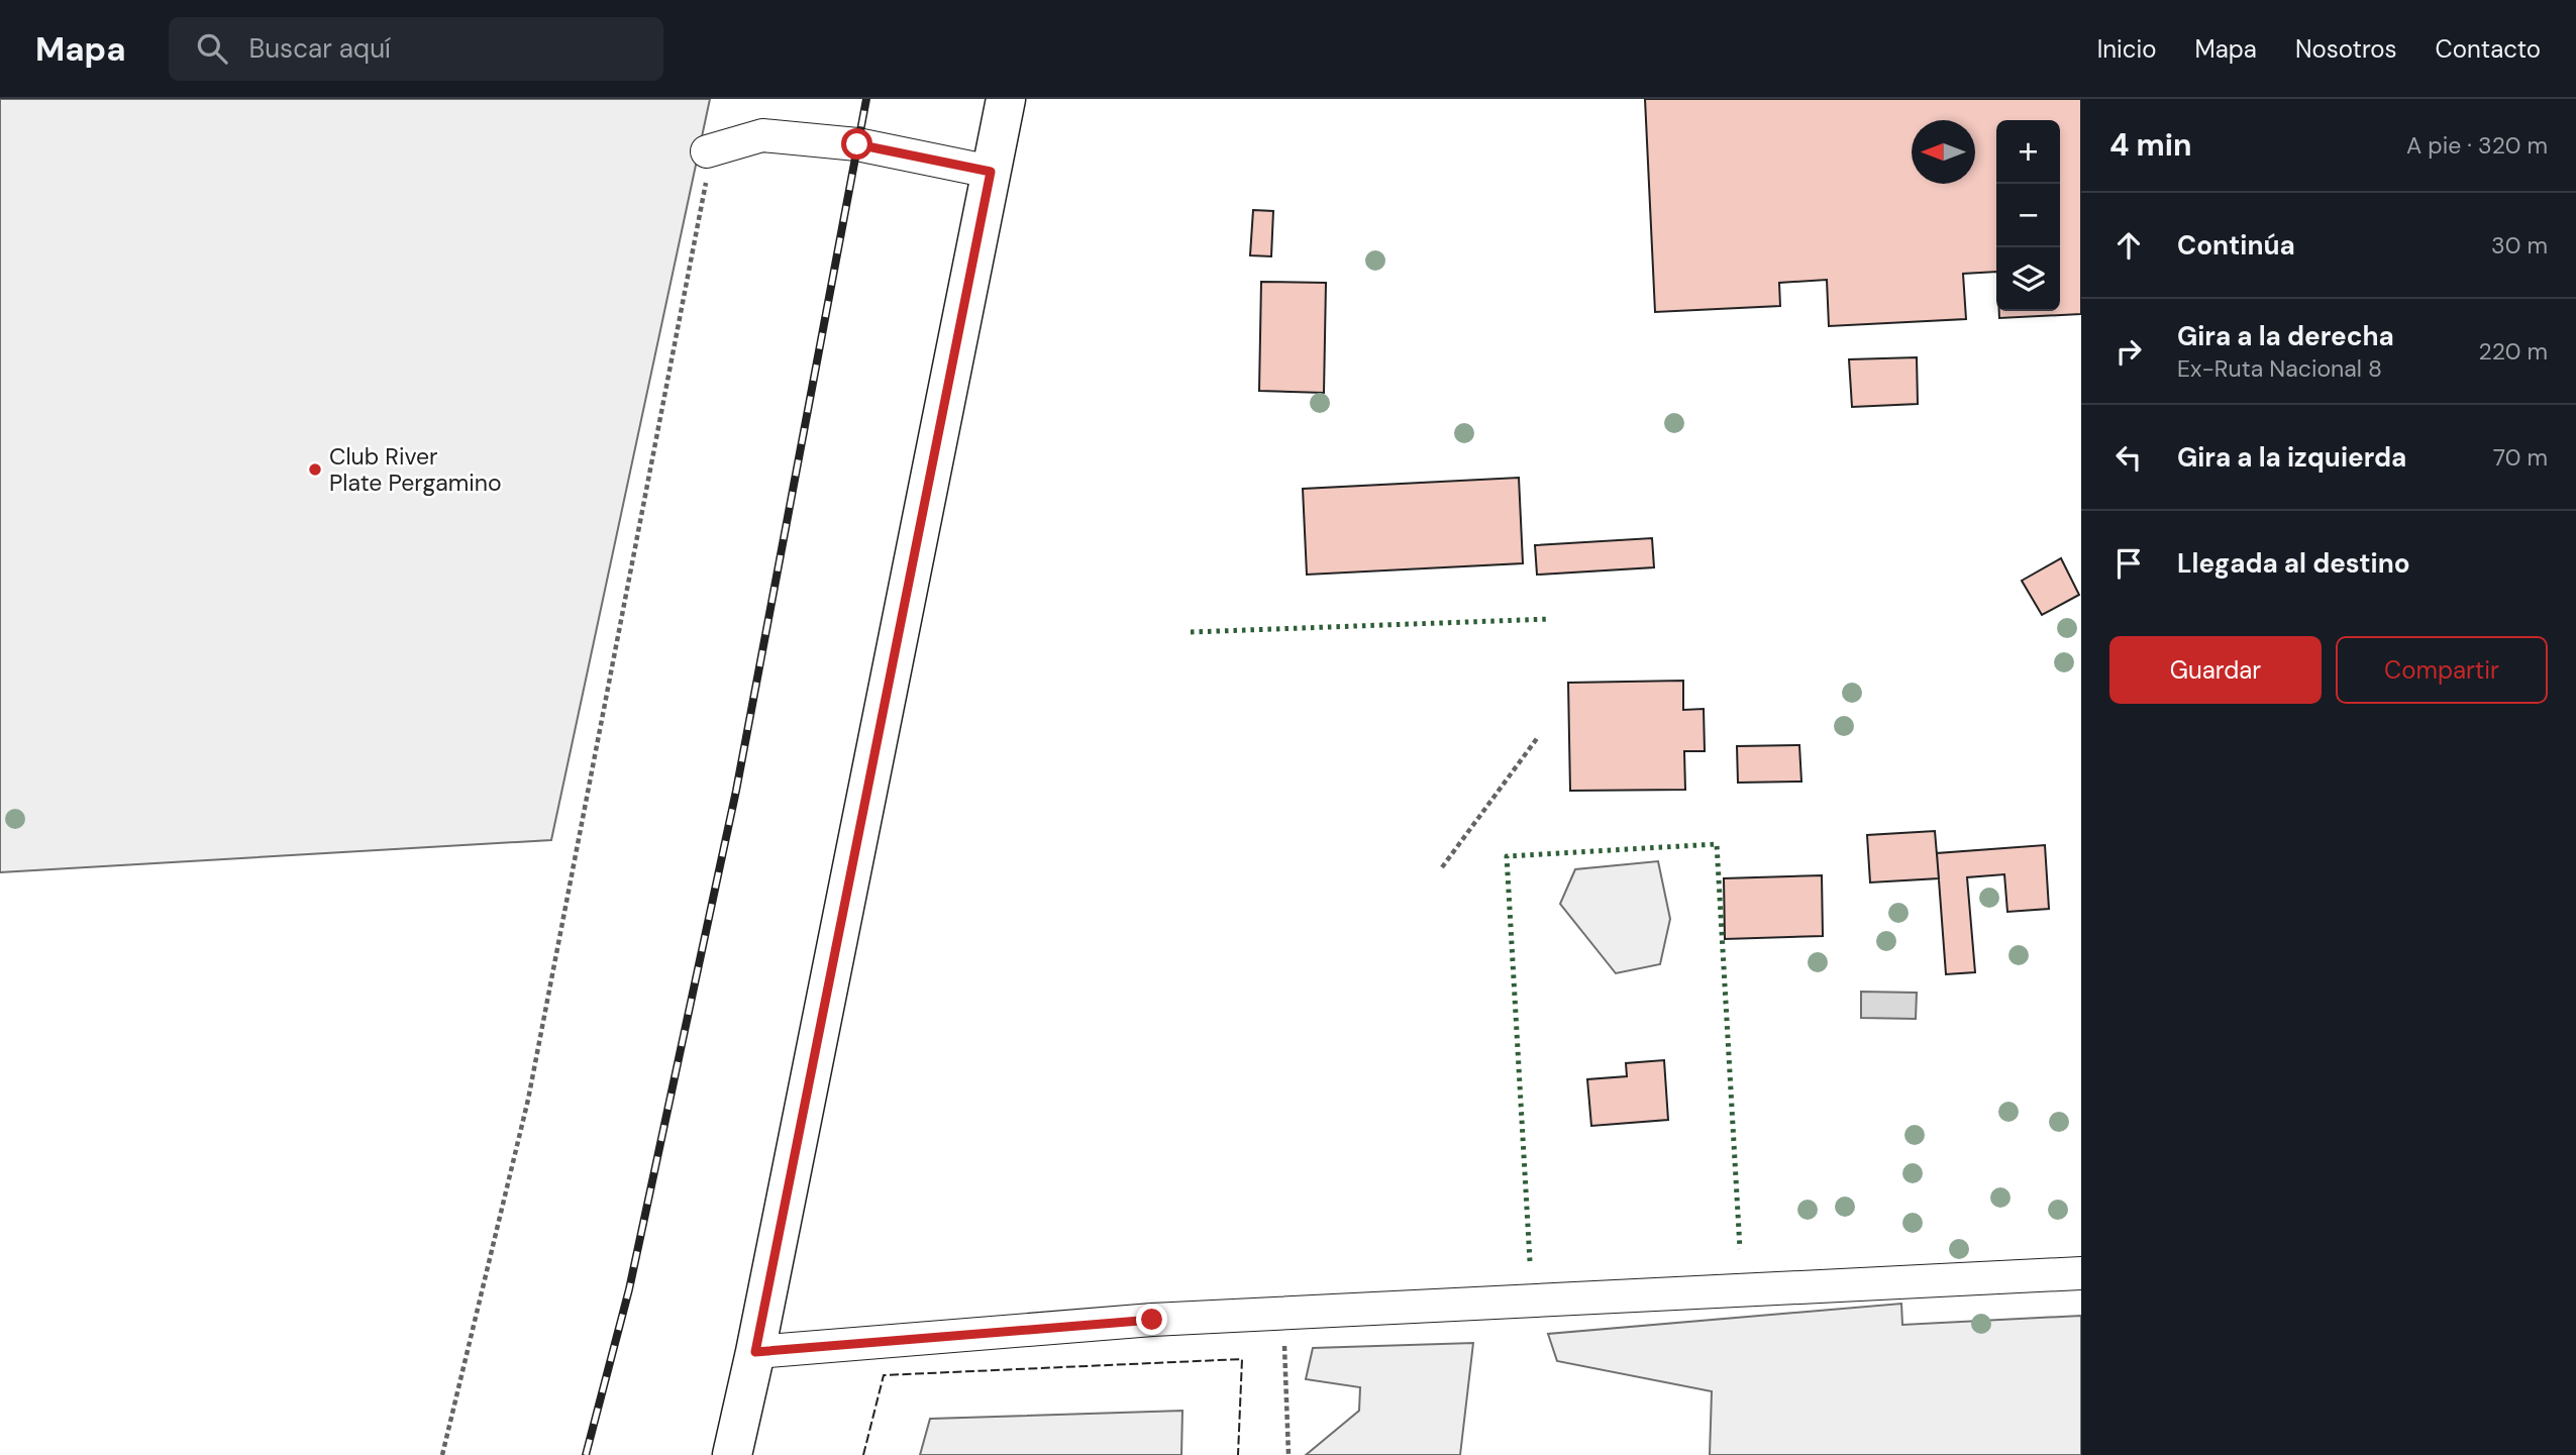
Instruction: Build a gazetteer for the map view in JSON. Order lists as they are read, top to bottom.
{
  "places": ["Club River Plate Pergamino"],
  "north": "left",
  "page": {
    "header": "Mapa",
    "search": "Buscar aquí",
    "nav": [
      "Inicio",
      "Mapa",
      "Nosotros",
      "Contacto"
    ],
    "heading": ["4 min", "A pie · 320 m"],
    "map_buttons": ["+", "−"],
    "list": [
      ["Continúa", "30 m"],
      ["Gira a la derecha", "Ex-Ruta Nacional 8", "220 m"],
      ["Gira a la izquierda", "70 m"],
      "Llegada al destino"
    ],
    "buttons": ["Guardar", "Compartir"]
  }
}
